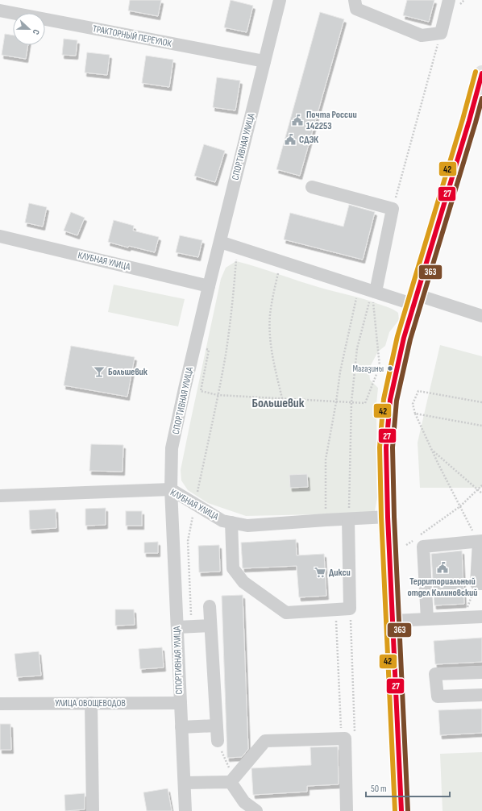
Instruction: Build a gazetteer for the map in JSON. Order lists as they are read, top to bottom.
{
  "streets": {
    "street": [
      "ТРАКТОРНЫЙ ПЕРЕУЛОК",
      "СПОРТИВНАЯ УЛИЦА",
      "КЛУБНАЯ УЛИЦА",
      "УЛИЦА ОВОЩЕВОДОВ"
    ]
  },
  "crossings": [
    ["ТРАКТОРНЫЙ ПЕРЕУЛОК", "СПОРТИВНАЯ УЛИЦА"],
    ["СПОРТИВНАЯ УЛИЦА", "КЛУБНАЯ УЛИЦА"],
    ["СПОРТИВНАЯ УЛИЦА", "УЛИЦА ОВОЩЕВОДОВ"]
  ],
  "districts": ["Большевик"],
  "places": {
    "public building": ["Почта России 142253", "СДЭК", "Территориальный отдел Калиновский"],
    "other": ["Магазины"],
    "bar": ["Большевик"],
    "supermarket": ["Дикси"]
  },
  "lines": ["transit line 42", "transit line 27", "transit line 363"],
  "scale_bar": "50 m",
  "north": "right"
}
